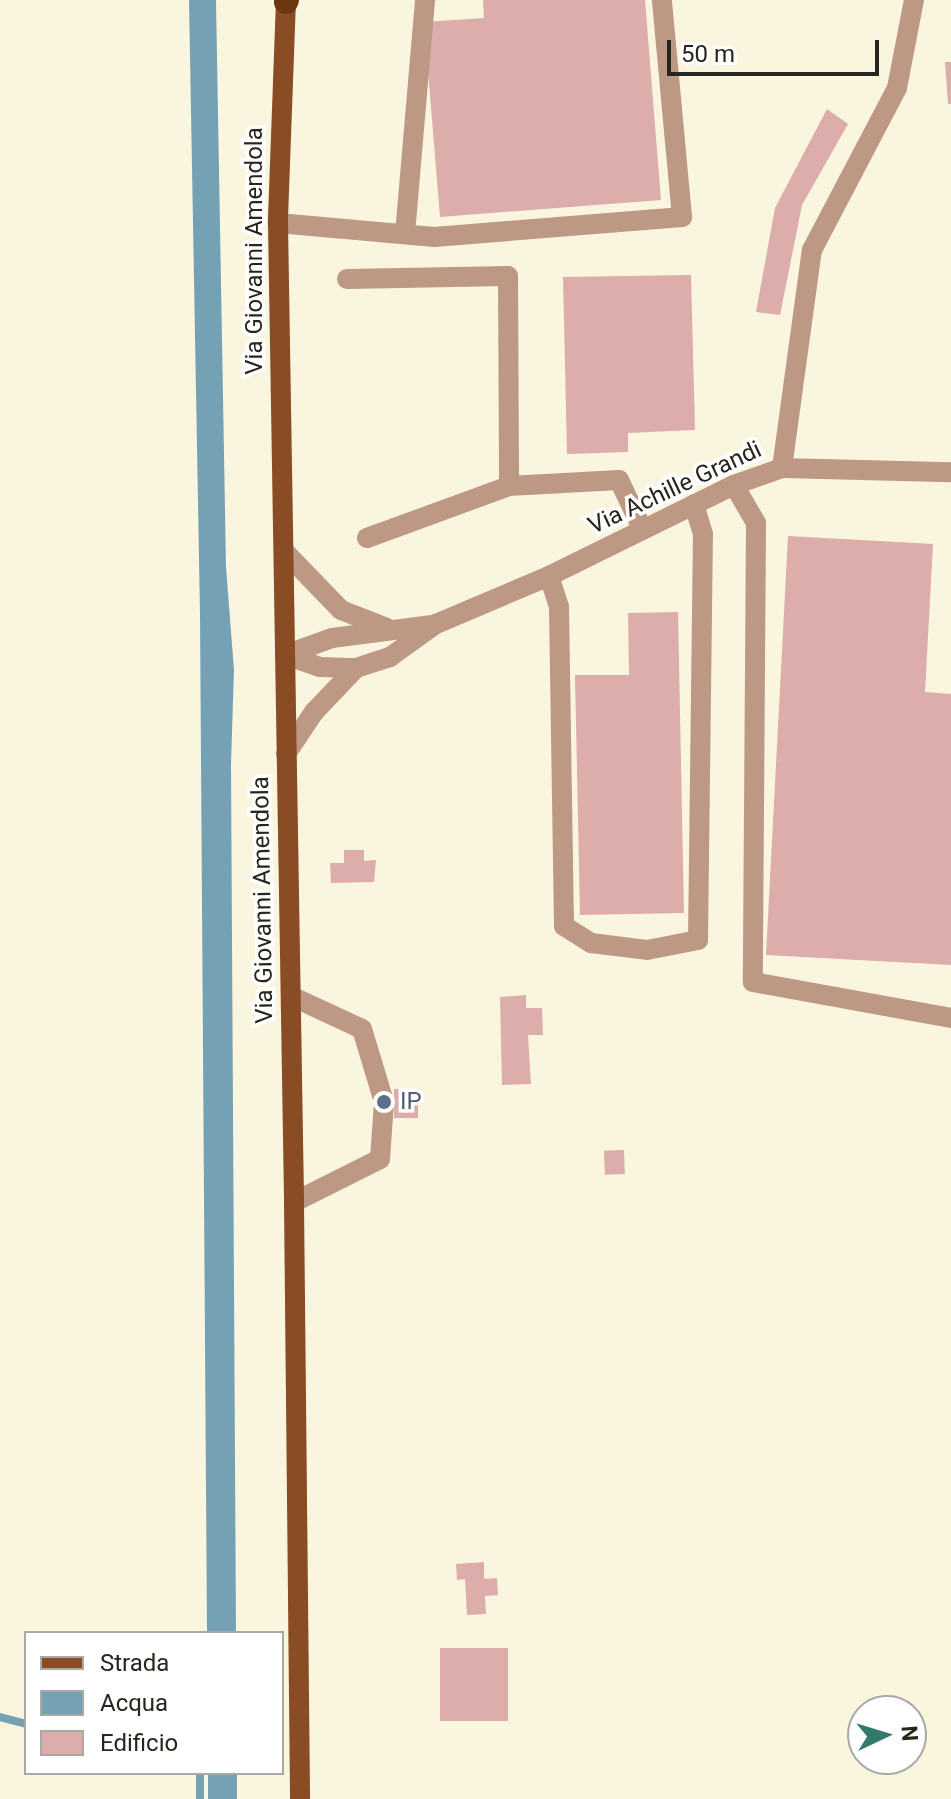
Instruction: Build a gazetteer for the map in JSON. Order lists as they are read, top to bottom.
{
  "streets": {
    "main road": ["Via Giovanni Amendola"],
    "street": ["Via Achille Grandi"]
  },
  "crossings": [
    ["Via Giovanni Amendola", "Via Achille Grandi"]
  ],
  "places": ["IP"],
  "legend": ["Strada", "Acqua", "Edificio"],
  "scale_bar": "50 m",
  "north": "right"
}
